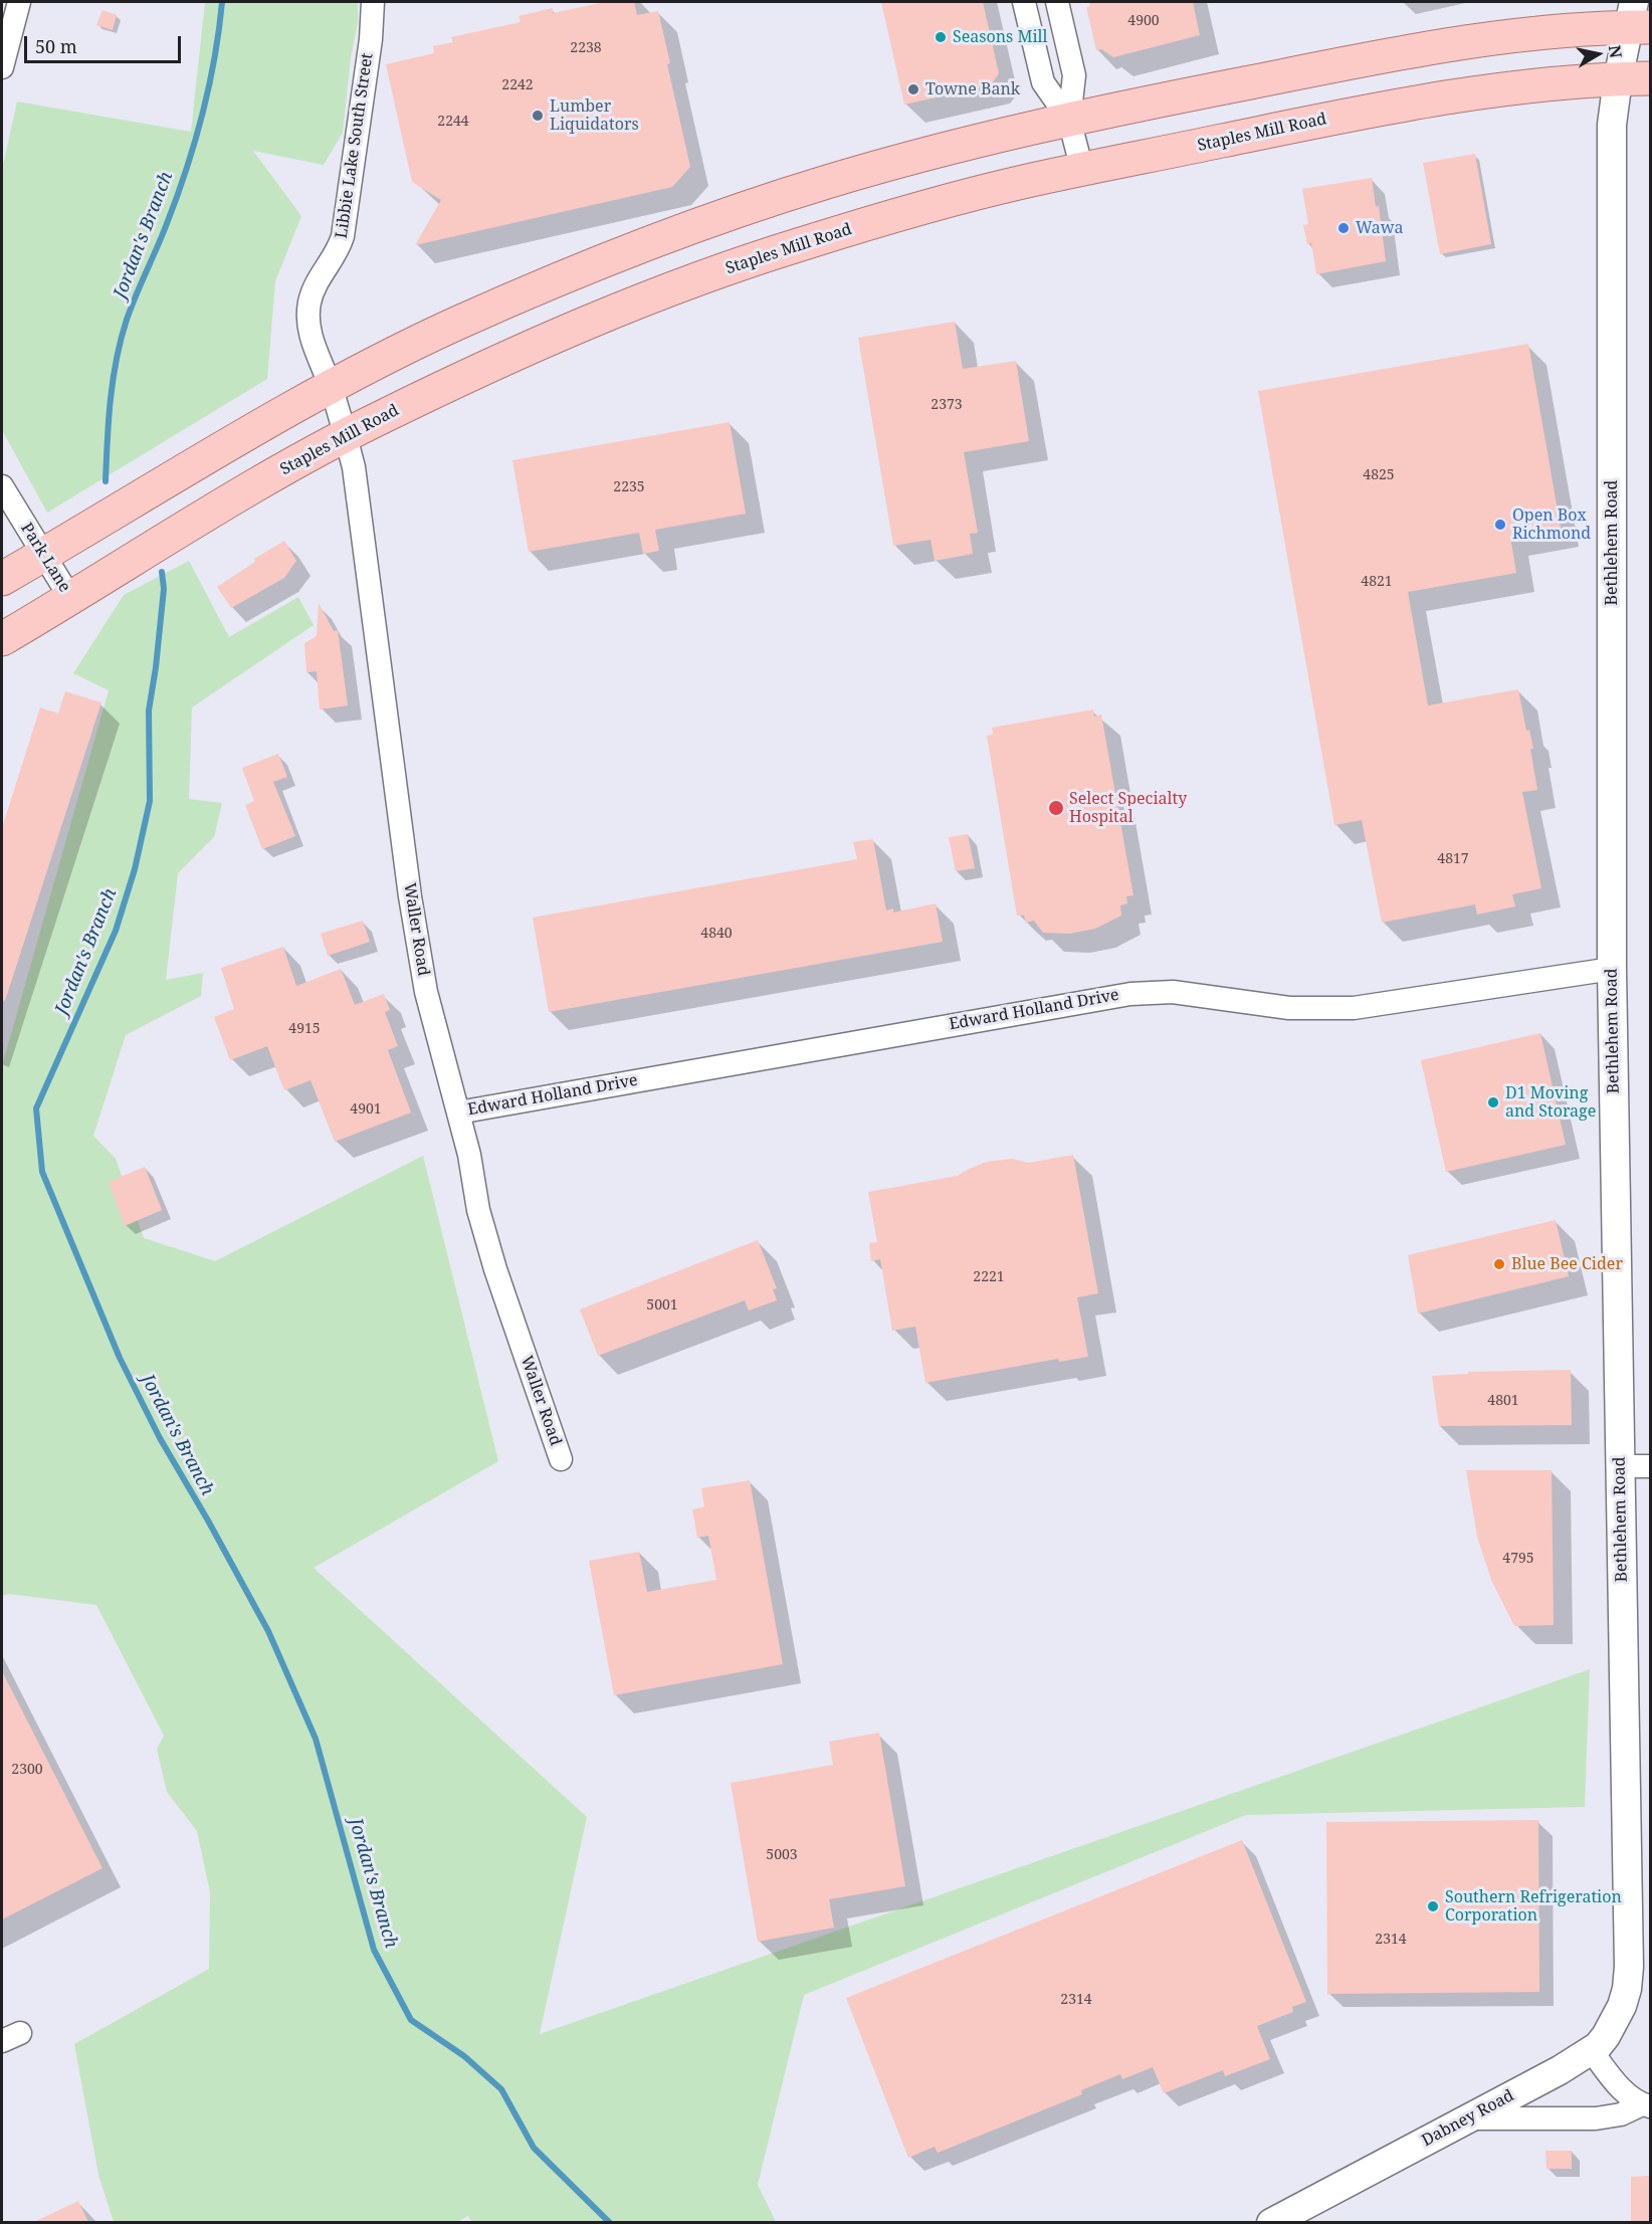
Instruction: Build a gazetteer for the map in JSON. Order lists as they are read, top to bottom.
{
  "streets": {
    "main road": ["Staples Mill Road"],
    "street": [
      "Libbie Lake South Street",
      "Bethlehem Road",
      "Park Lane",
      "Waller Road",
      "Edward Holland Drive",
      "Dabney Road"
    ]
  },
  "crossings": [
    ["Staples Mill Road", "Bethlehem Road"],
    ["Staples Mill Road", "Park Lane"],
    ["Staples Mill Road", "Waller Road"],
    ["Libbie Lake South Street", "Waller Road"],
    ["Bethlehem Road", "Edward Holland Drive"],
    ["Bethlehem Road", "Dabney Road"],
    ["Waller Road", "Edward Holland Drive"]
  ],
  "water": ["Jordan's Branch"],
  "places": [
    "Seasons Mill",
    "Towne Bank",
    "Lumber Liquidators",
    "Wawa",
    "Open Box Richmond",
    "Select Specialty Hospital",
    "D1 Moving and Storage",
    "Blue Bee Cider",
    "Southern Refrigeration Corporation"
  ],
  "house_numbers": [
    "4900",
    "2238",
    "2242",
    "2244",
    "2373",
    "4825",
    "2235",
    "4821",
    "4817",
    "4840",
    "4915",
    "4901",
    "2221",
    "5001",
    "4801",
    "4795",
    "2300",
    "5003",
    "2314",
    "2314"
  ],
  "scale_bar": "50 m",
  "north": "right"
}
